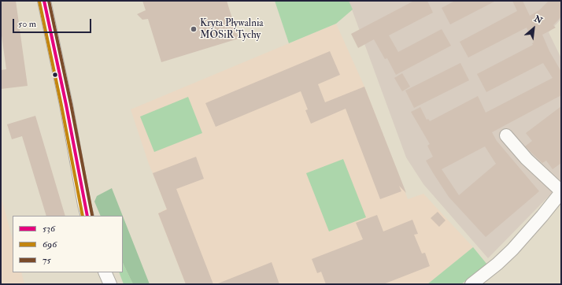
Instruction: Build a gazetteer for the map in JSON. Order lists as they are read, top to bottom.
{
  "places": ["Kryta Pływalnia MOSiR Tychy"],
  "lines": ["transit line 536", "transit line 75", "transit line 696"],
  "legend": ["536", "696", "75"],
  "scale_bar": "50 m",
  "north": "top right"
}
